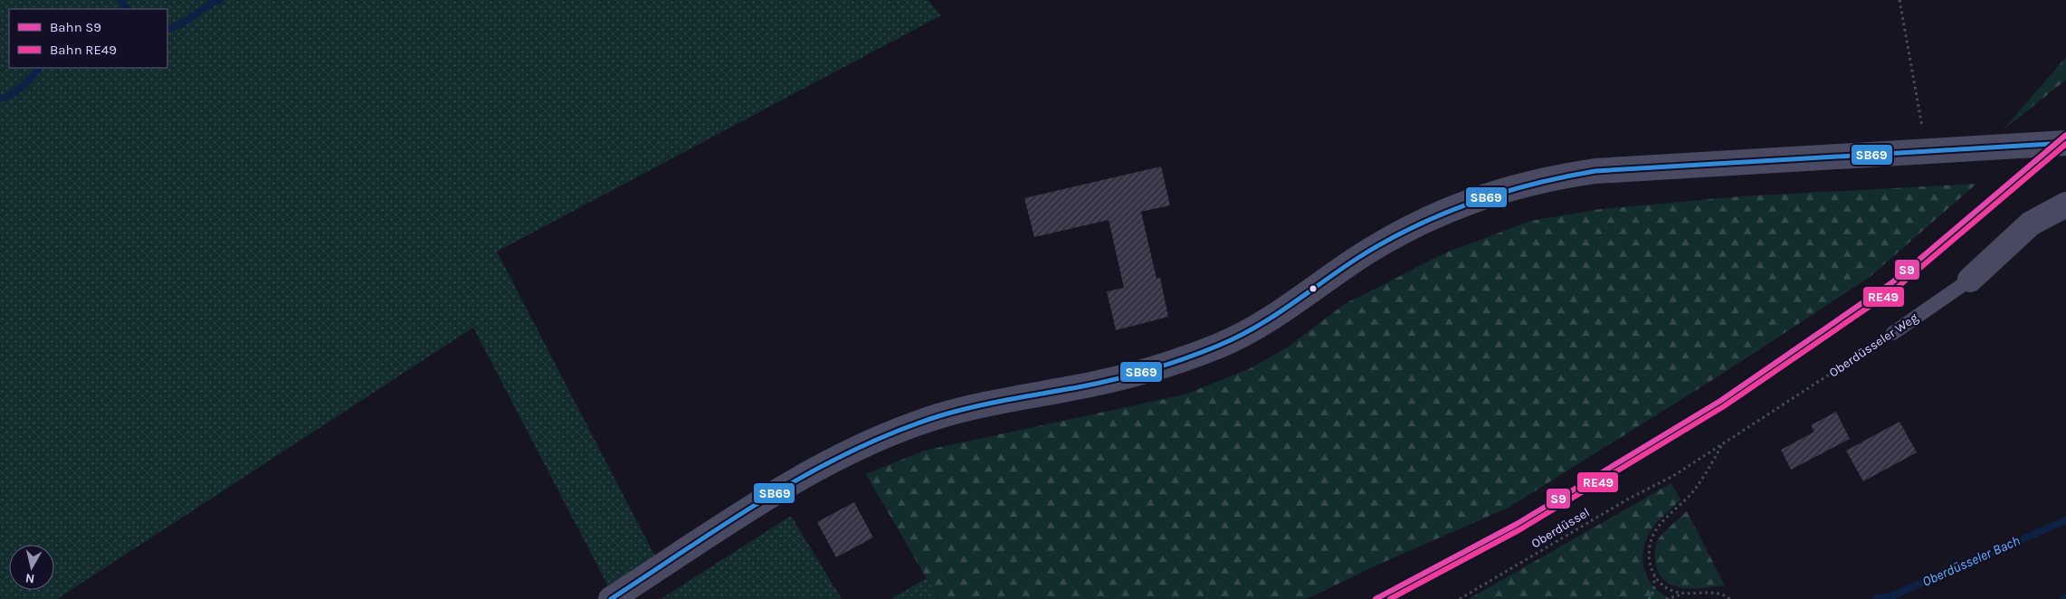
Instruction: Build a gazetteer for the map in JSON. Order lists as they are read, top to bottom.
{
  "streets": {
    "street": ["Oberdüsseler Weg"],
    "path": ["Oberdüssel"]
  },
  "crossings": [
    ["Oberdüsseler Weg", "Oberdüssel"]
  ],
  "water": ["Oberdüsseler Bach"],
  "lines": ["rail line S9", "transit line SB69", "rail line RE49"],
  "legend": ["Bahn S9", "Bahn RE49"],
  "north": "bottom"
}
